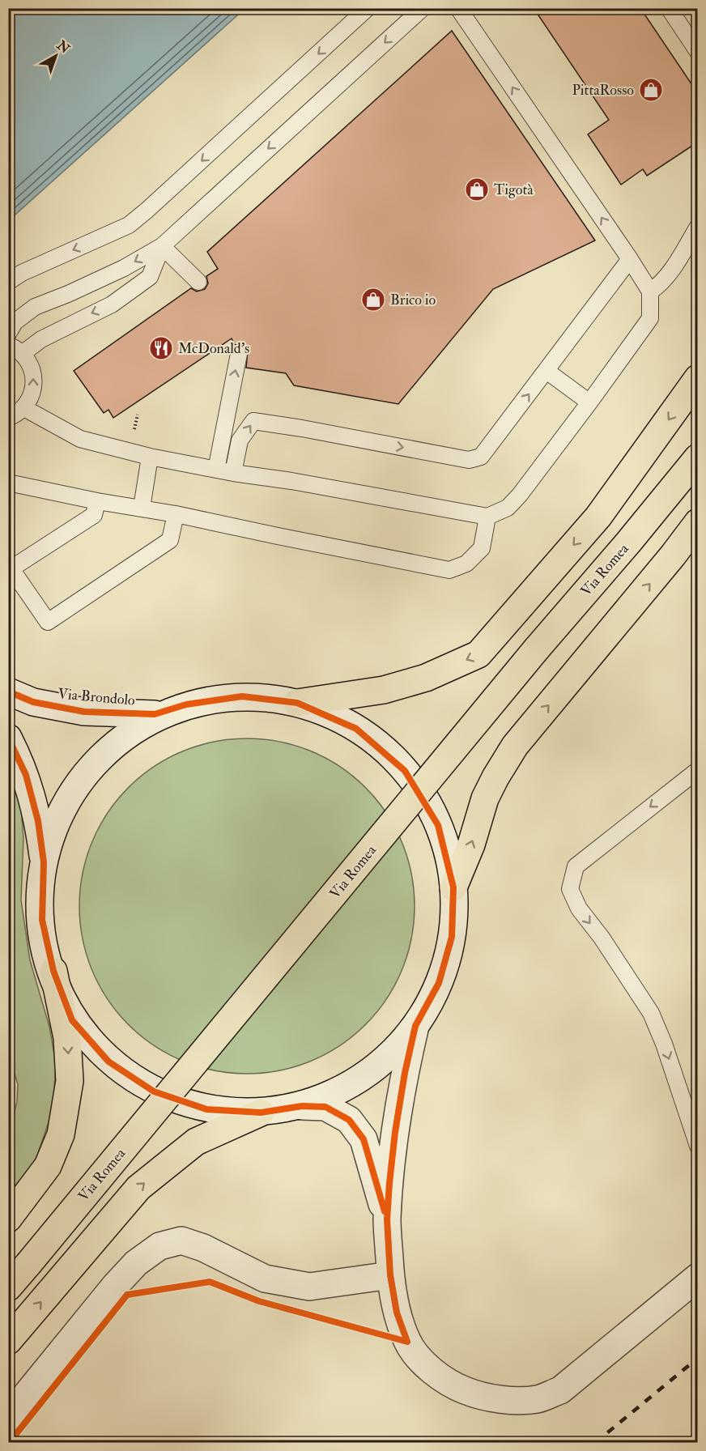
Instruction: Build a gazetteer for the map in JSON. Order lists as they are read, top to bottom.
{
  "streets": {
    "main road": ["Via Romea", "Via Brondolo"]
  },
  "places": {
    "shop": ["PittaRosso", "Tigotà", "Brico io"],
    "restaurant": ["McDonald's"]
  },
  "north": "top right"
}
